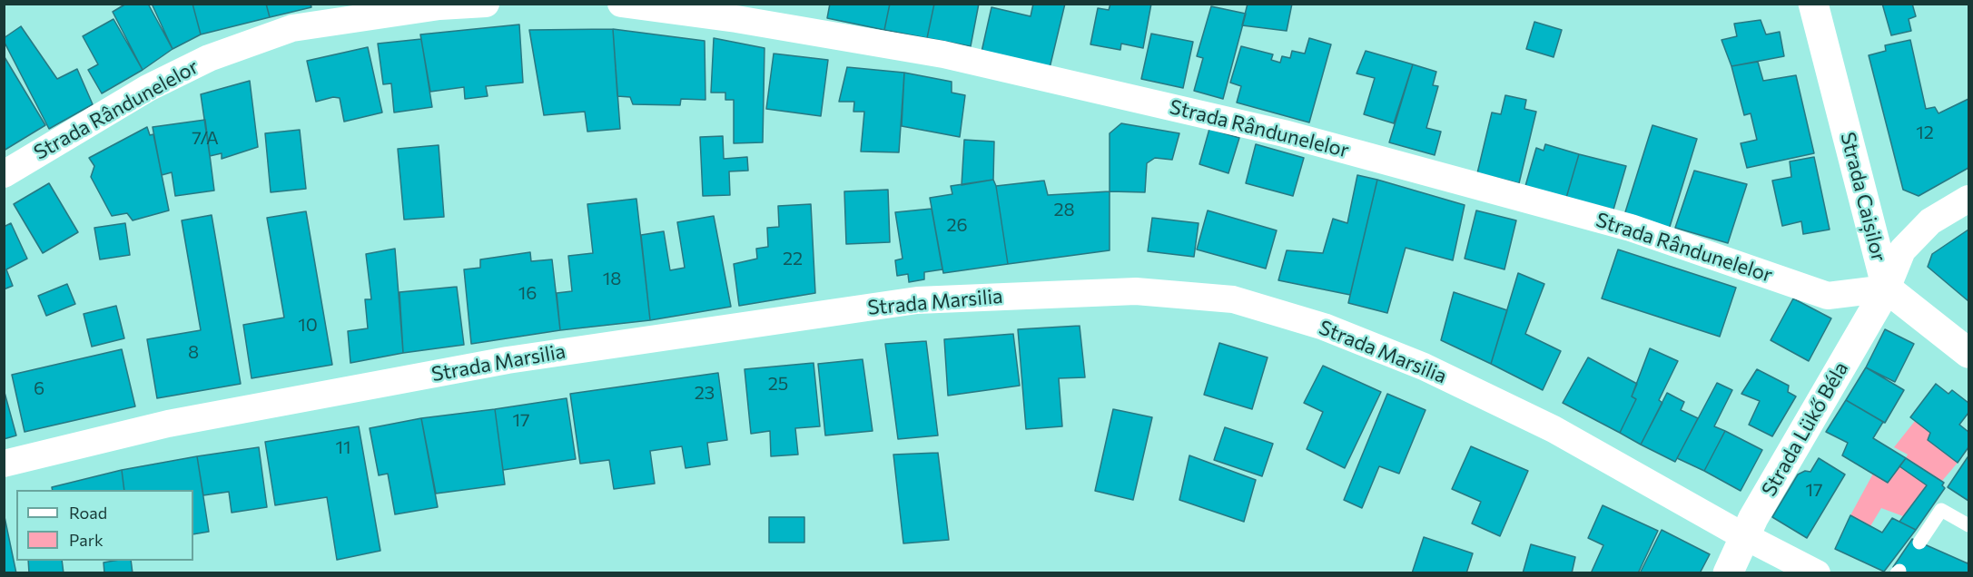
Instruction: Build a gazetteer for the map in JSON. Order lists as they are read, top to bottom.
{
  "streets": {
    "main road": ["Strada Caișilor", "Strada Lükő Béla"],
    "street": ["Strada Rândunelelor", "Strada Marsilia"]
  },
  "crossings": [
    ["Strada Rândunelelor", "Strada Caișilor"],
    ["Strada Rândunelelor", "Strada Lükő Béla"],
    ["Strada Caișilor", "Strada Lükő Béla"],
    ["Strada Marsilia", "Strada Lükő Béla"]
  ],
  "house_numbers": [
    "12",
    "7/A",
    "28",
    "26",
    "22",
    "18",
    "16",
    "10",
    "8",
    "25",
    "6",
    "23",
    "17",
    "11",
    "17"
  ],
  "legend": ["Road", "Park"]
}
